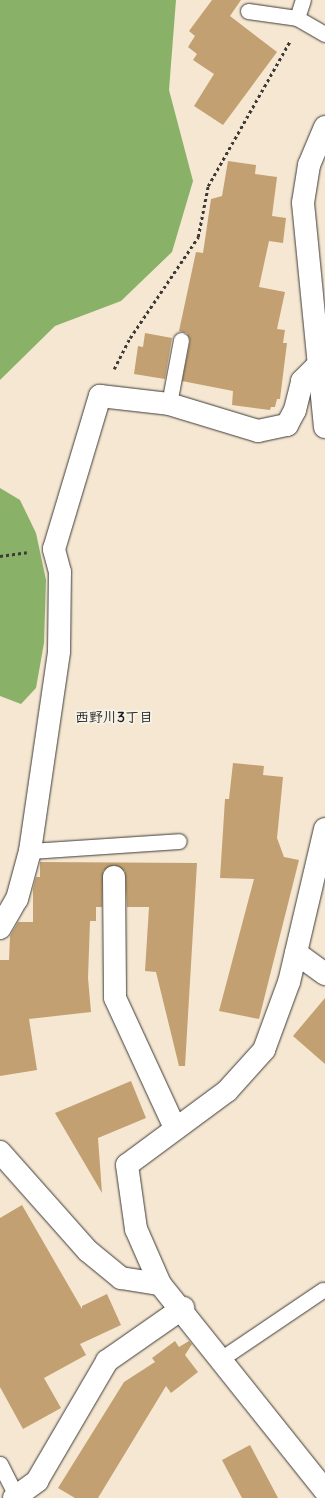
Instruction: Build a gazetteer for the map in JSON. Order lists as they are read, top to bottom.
{
  "districts": ["西野川3丁目"]
}
